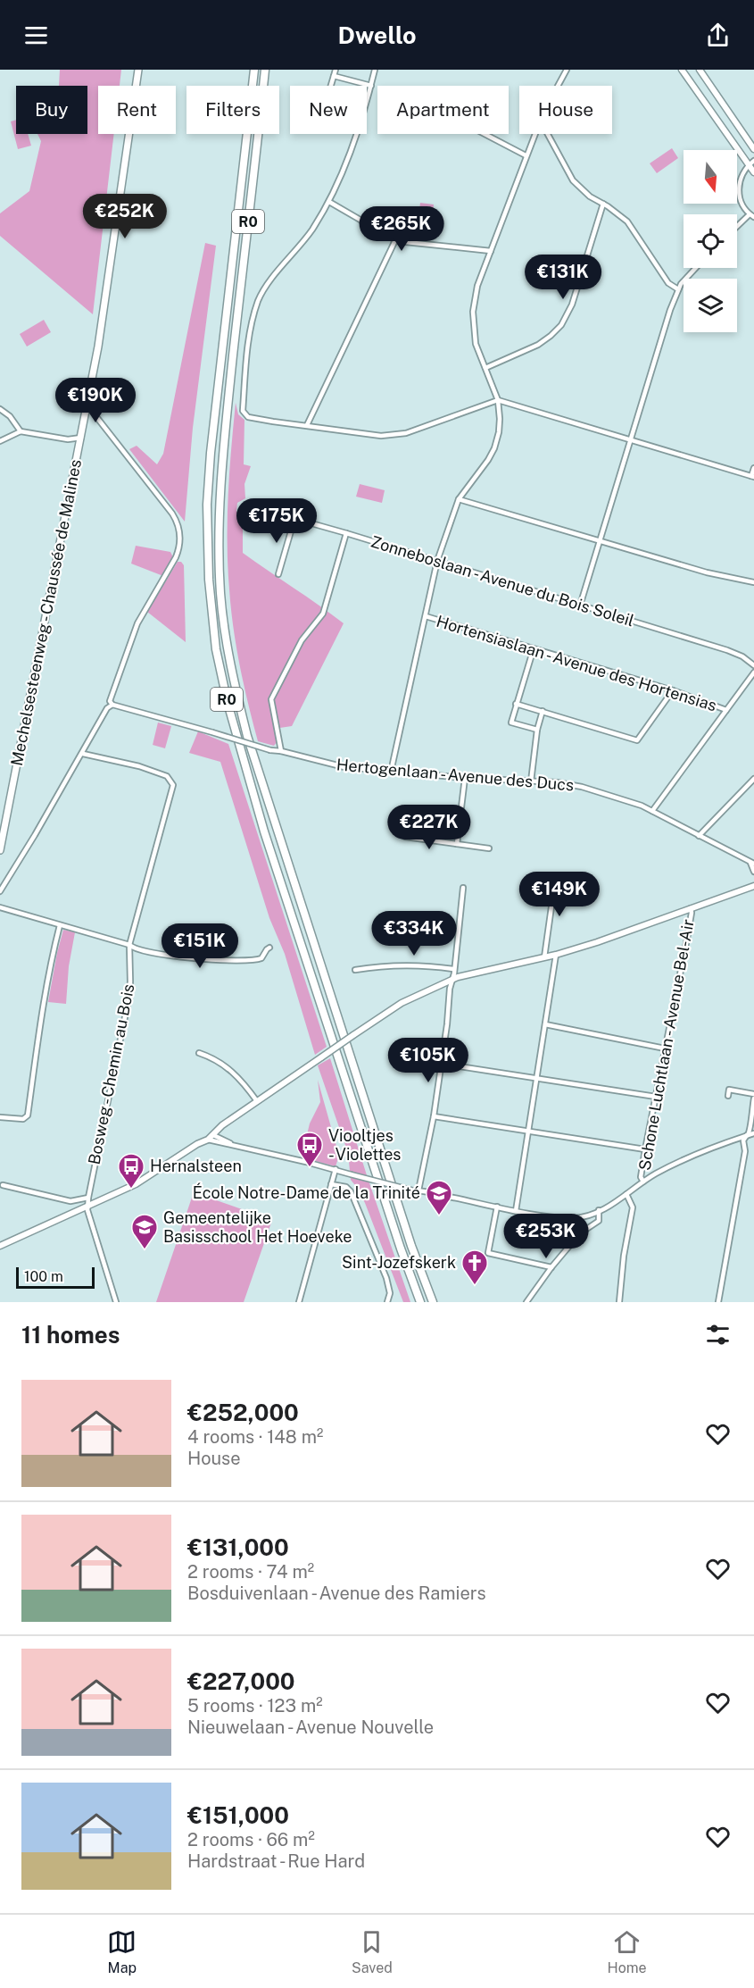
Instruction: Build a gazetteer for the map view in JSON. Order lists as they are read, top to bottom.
{
  "streets": {
    "highway": ["R0"],
    "main road": ["Mechelsesteenweg - Chaussée de Malines"],
    "street": [
      "Zonneboslaan - Avenue du Bois Soleil",
      "Hortensiaslaan - Avenue des Hortensias",
      "Hertogenlaan - Avenue des Ducs",
      "Schone Luchtlaan - Avenue Bel-Air",
      "Bosweg - Chemin au Bois"
    ]
  },
  "places": {
    "bus stop": ["Viooltjes - Violettes", "Hernalsteen"],
    "school or university": ["École Notre-Dame de la Trinité", "Gemeentelijke Basisschool Het Hoeveke"],
    "church": ["Sint-Jozefskerk"]
  },
  "scale_bar": "100 m",
  "north": "bottom",
  "page": {
    "header": "Dwello",
    "chip": [
      "Buy",
      "Rent",
      "Filters",
      "New",
      "Apartment",
      "House"
    ],
    "price": [
      "€252K",
      "€265K",
      "€131K",
      "€190K",
      "€175K",
      "€227K",
      "€149K",
      "€334K",
      "€151K",
      "€105K",
      "€253K"
    ],
    "scale": "100 m",
    "heading": "11 homes",
    "list": [
      {
        "name": "€252,000",
        "note": "4 rooms · 148 m² · House"
      },
      {
        "name": "€131,000",
        "note": "2 rooms · 74 m² · Bosduivenlaan - Avenue des Ramiers"
      },
      {
        "name": "€227,000",
        "note": "5 rooms · 123 m² · Nieuwelaan - Avenue Nouvelle"
      },
      {
        "name": "€151,000",
        "note": "2 rooms · 66 m² · Hardstraat - Rue Hard"
      }
    ],
    "tabs": ["Map", "Saved", "Home"]
  }
}
